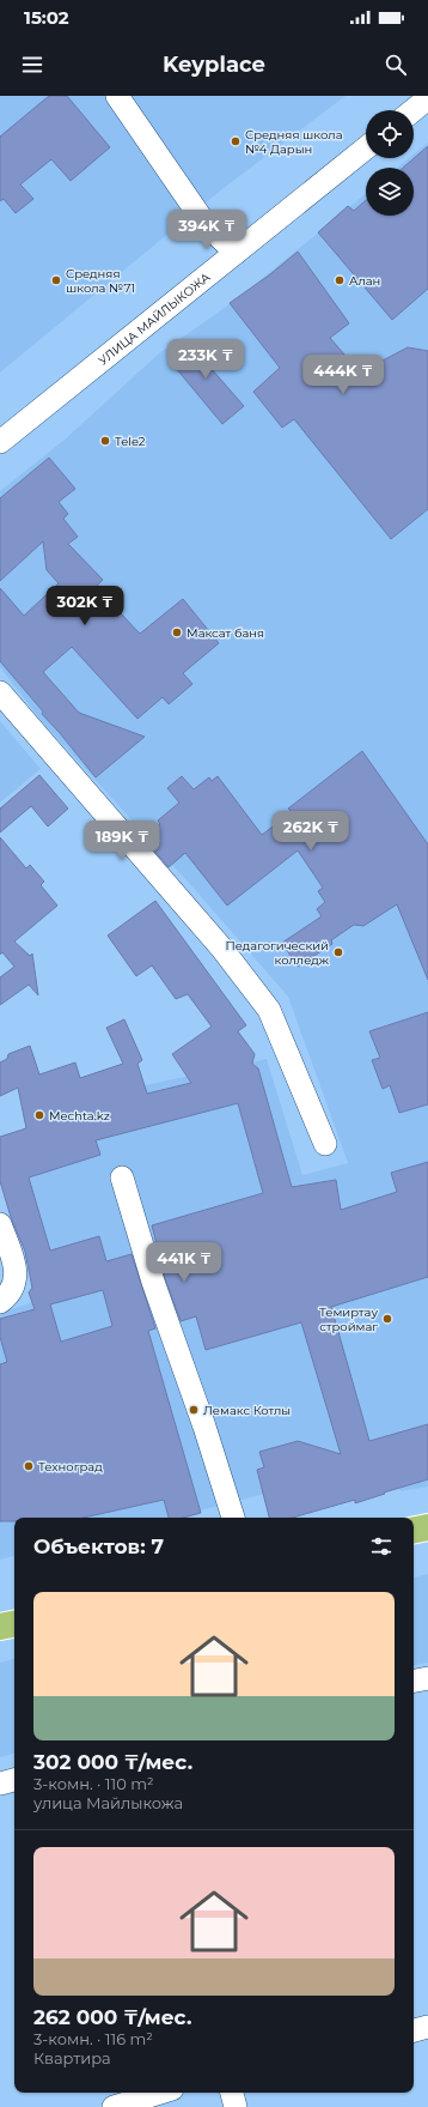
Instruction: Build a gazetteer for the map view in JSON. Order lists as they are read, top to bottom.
{
  "streets": {
    "street": ["УЛИЦА МАЙЛЫКОЖА"]
  },
  "places": [
    "Средняя школа №4 Дарын",
    "Средняя школа №71",
    "Алан",
    "Tele2",
    "Максат баня",
    "Педагогический колледж",
    "Mechta.kz",
    "Темиртау строймаг",
    "Лемакс Котлы",
    "Техноград"
  ],
  "page": {
    "status": "15:02",
    "header": "Keyplace",
    "price": [
      "394K ₸",
      "233K ₸",
      "444K ₸",
      "302K ₸",
      "262K ₸",
      "189K ₸",
      "441K ₸"
    ],
    "heading": "Объектов: 7",
    "list": [
      {
        "name": "302 000 ₸/мес.",
        "note": "3-комн. · 110 m² · улица Майлыкожа"
      },
      {
        "name": "262 000 ₸/мес.",
        "note": "3-комн. · 116 m² · Квартира"
      }
    ]
  }
}
